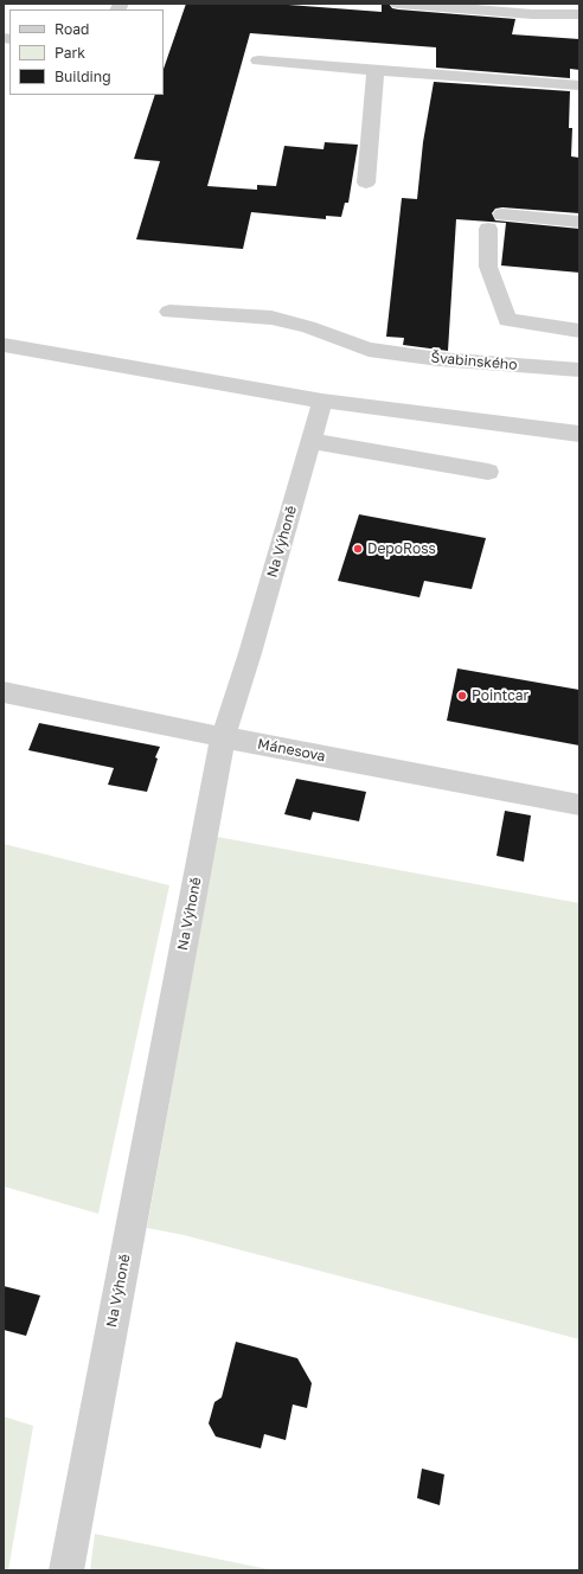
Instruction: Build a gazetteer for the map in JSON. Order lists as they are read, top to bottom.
{
  "streets": {
    "street": ["Švabinského", "Na Výhoně", "Mánesova"]
  },
  "crossings": [
    ["Na Výhoně", "Mánesova"]
  ],
  "places": ["DepoRoss", "Pointcar"],
  "legend": ["Road", "Park", "Building"]
}
